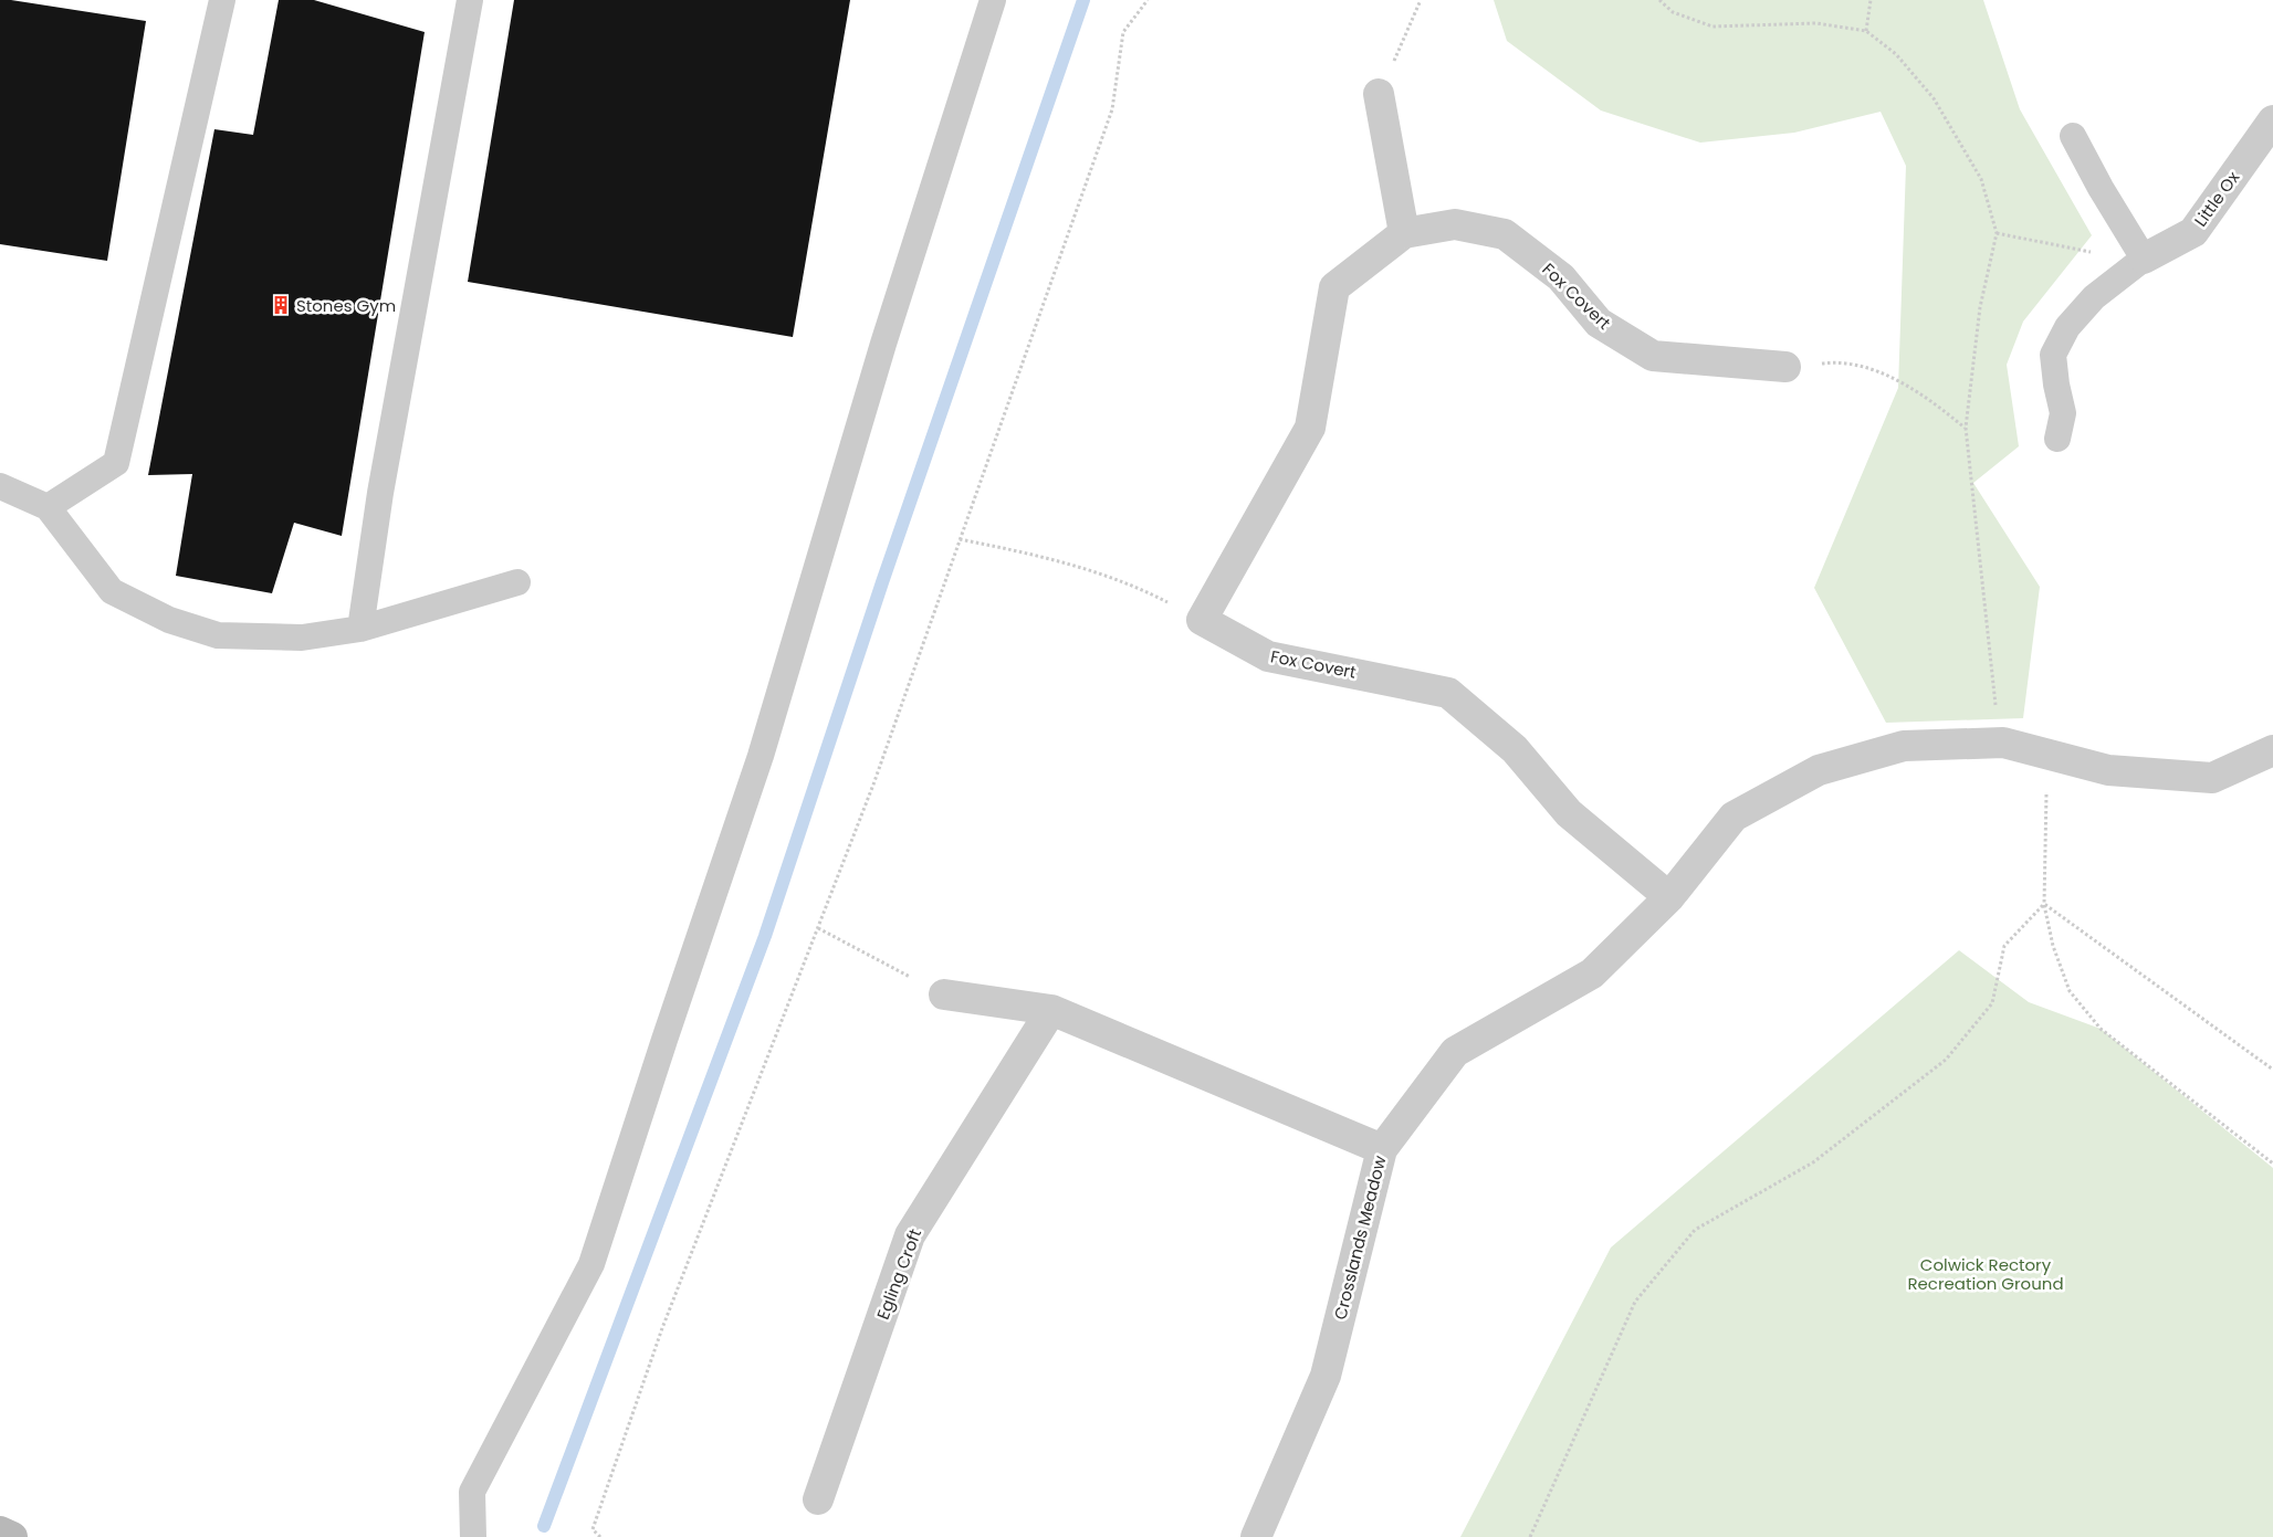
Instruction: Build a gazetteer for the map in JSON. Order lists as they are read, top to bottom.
{
  "streets": {
    "street": [
      "Little Ox",
      "Fox Covert",
      "Crosslands Meadow",
      "Egling Croft"
    ]
  },
  "crossings": [
    ["Fox Covert", "Crosslands Meadow"]
  ],
  "parks": ["Colwick Rectory Recreation Ground"],
  "places": {
    "building": ["Stones Gym"]
  }
}
